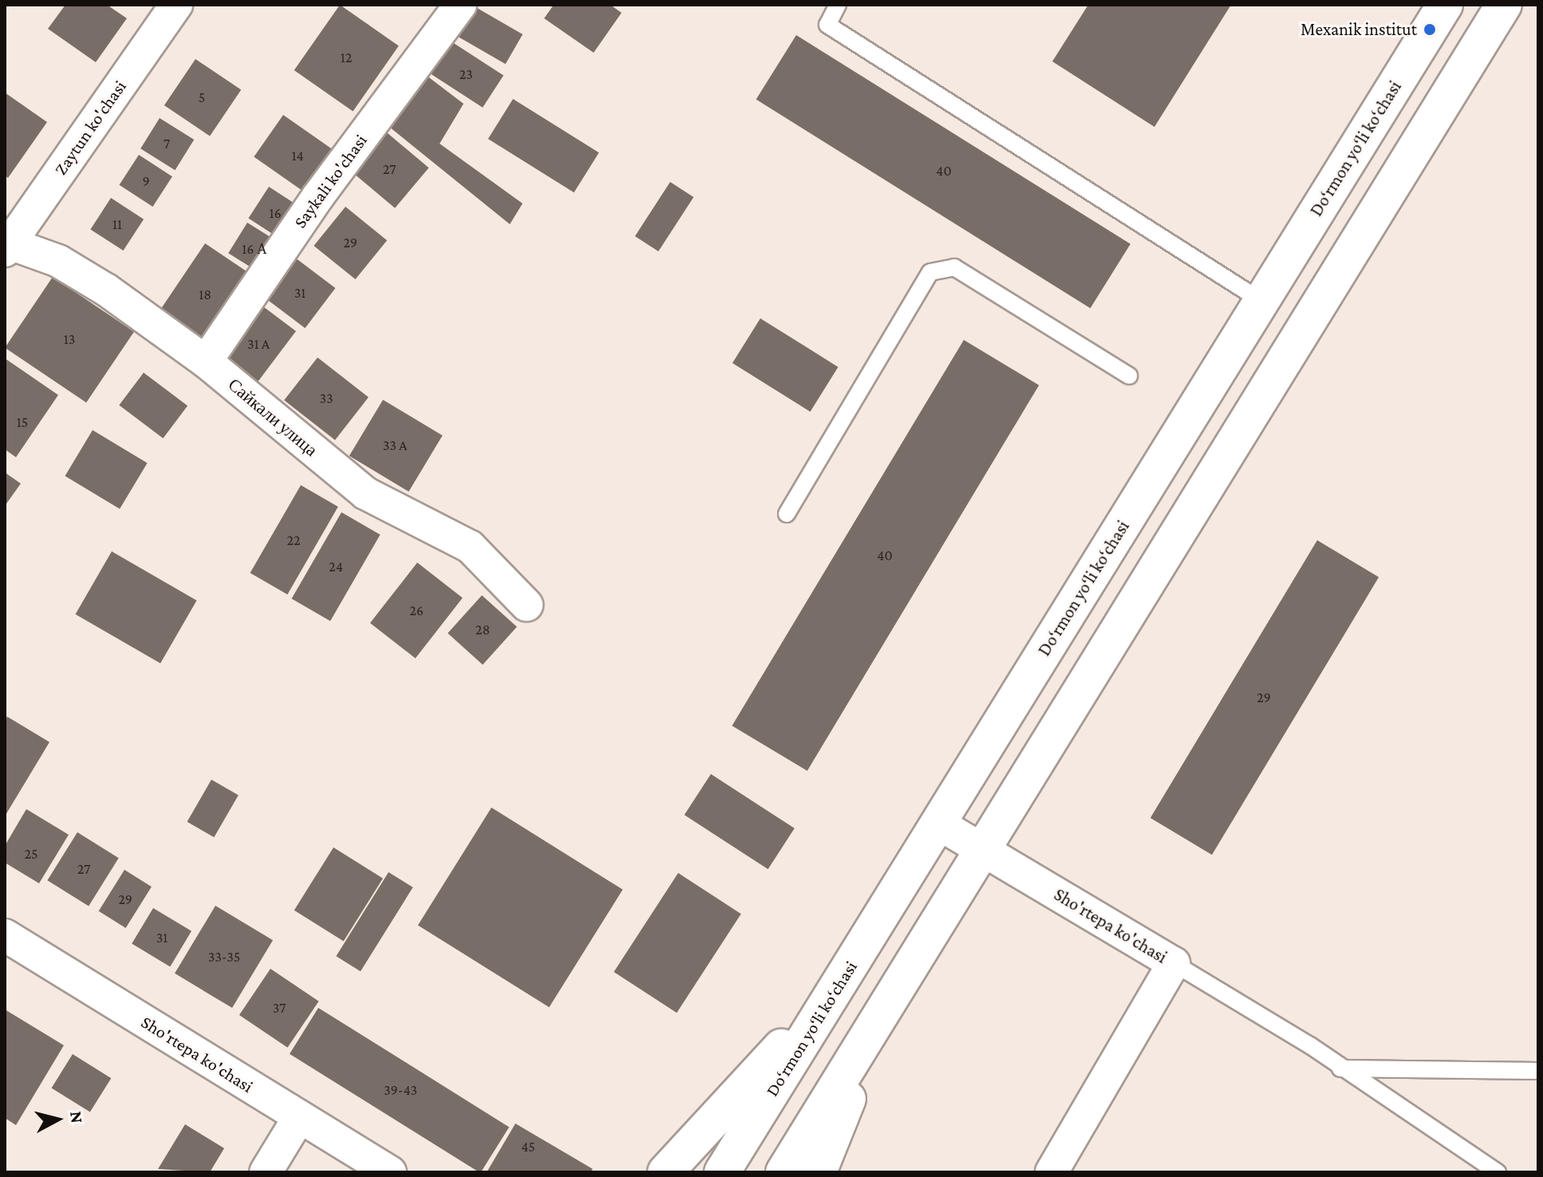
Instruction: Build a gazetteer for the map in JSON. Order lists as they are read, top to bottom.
{
  "streets": {
    "main road": ["Do‘rmon yo‘li ko‘chasi"],
    "street": [
      "Zaytun ko'chasi",
      "Saykali ko'chasi",
      "Сайкали улица",
      "Sho'rtepa ko'chasi"
    ]
  },
  "crossings": [
    ["Zaytun ko'chasi", "Сайкали улица"],
    ["Do‘rmon yo‘li ko‘chasi", "Sho'rtepa ko'chasi"],
    ["Saykali ko'chasi", "Сайкали улица"]
  ],
  "places": ["Mexanik institut"],
  "house_numbers": [
    "12",
    "23",
    "5",
    "7",
    "14",
    "27",
    "40",
    "9",
    "16",
    "11",
    "29",
    "16 А",
    "31",
    "18",
    "13",
    "31 A",
    "33",
    "15",
    "33 A",
    "22",
    "40",
    "24",
    "26",
    "28",
    "29",
    "25",
    "27",
    "29",
    "31",
    "33-35",
    "37",
    "39-43",
    "45"
  ],
  "north": "right"
}
